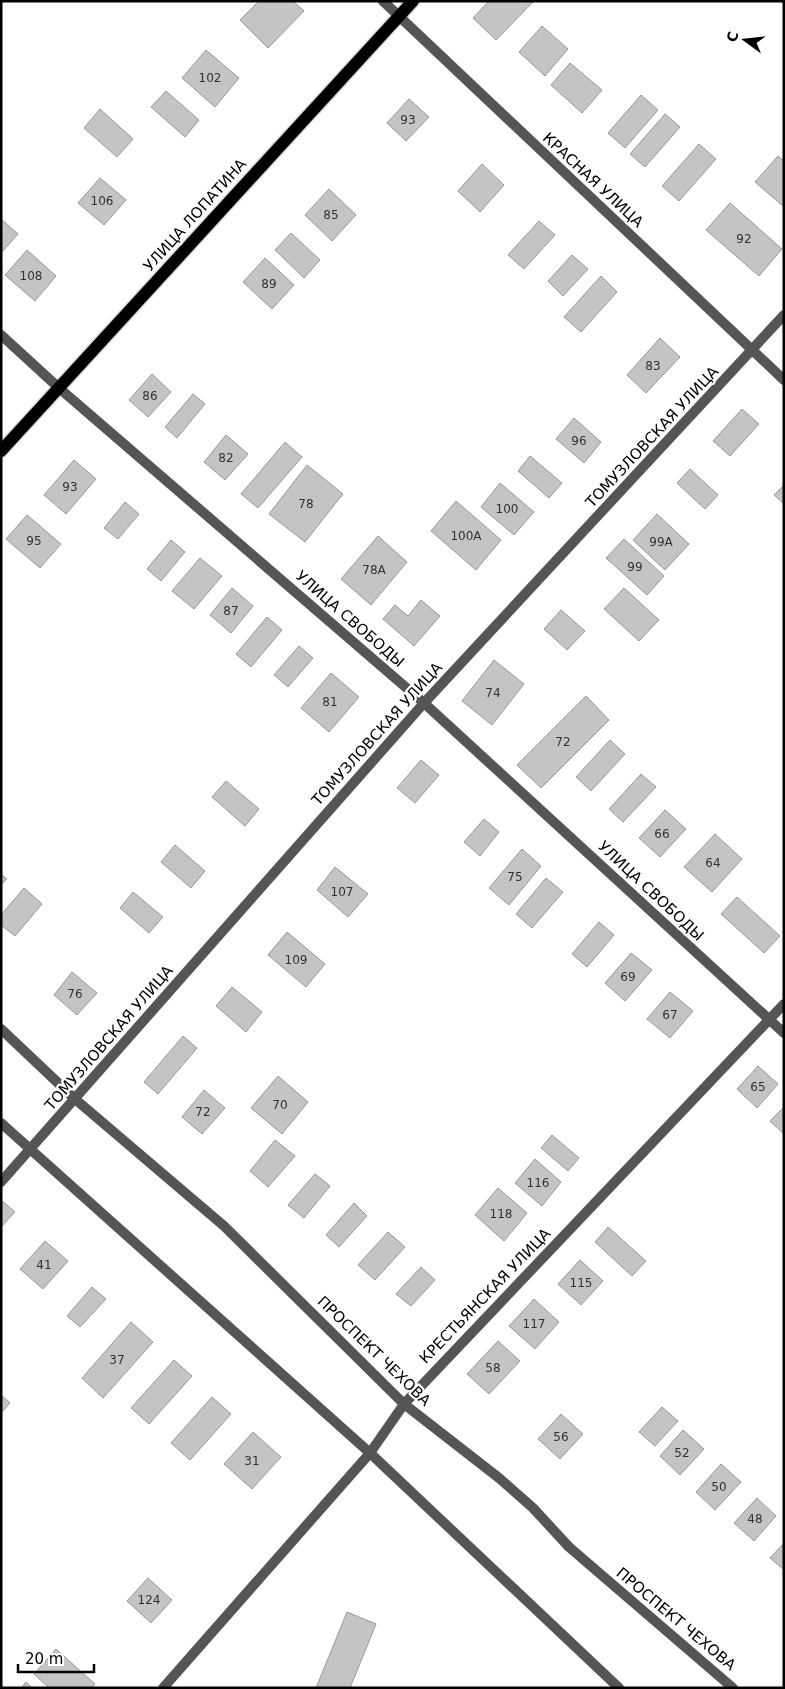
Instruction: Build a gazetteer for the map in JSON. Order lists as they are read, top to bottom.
{
  "streets": {
    "main road": ["УЛИЦА ЛОПАТИНА"],
    "street": [
      "КРАСНАЯ УЛИЦА",
      "ТОМУЗЛОВСКАЯ УЛИЦА",
      "УЛИЦА СВОБОДЫ",
      "КРЕСТЬЯНСКАЯ УЛИЦА",
      "ПРОСПЕКТ ЧЕХОВА"
    ]
  },
  "crossings": [
    ["КРАСНАЯ УЛИЦА", "УЛИЦА ЛОПАТИНА"],
    ["КРАСНАЯ УЛИЦА", "ТОМУЗЛОВСКАЯ УЛИЦА"],
    ["УЛИЦА ЛОПАТИНА", "УЛИЦА СВОБОДЫ"],
    ["ТОМУЗЛОВСКАЯ УЛИЦА", "УЛИЦА СВОБОДЫ"],
    ["ТОМУЗЛОВСКАЯ УЛИЦА", "ПРОСПЕКТ ЧЕХОВА"],
    ["УЛИЦА СВОБОДЫ", "КРЕСТЬЯНСКАЯ УЛИЦА"],
    ["КРЕСТЬЯНСКАЯ УЛИЦА", "ПРОСПЕКТ ЧЕХОВА"]
  ],
  "house_numbers": [
    "102",
    "93",
    "106",
    "85",
    "92",
    "108",
    "89",
    "83",
    "86",
    "96",
    "82",
    "93",
    "78",
    "100",
    "100А",
    "95",
    "99А",
    "99",
    "78А",
    "87",
    "74",
    "81",
    "72",
    "66",
    "64",
    "75",
    "107",
    "109",
    "69",
    "76",
    "67",
    "65",
    "70",
    "72",
    "116",
    "118",
    "41",
    "115",
    "117",
    "37",
    "58",
    "56",
    "52",
    "31",
    "50",
    "48",
    "124"
  ],
  "scale_bar": "20 m",
  "north": "left"
}
